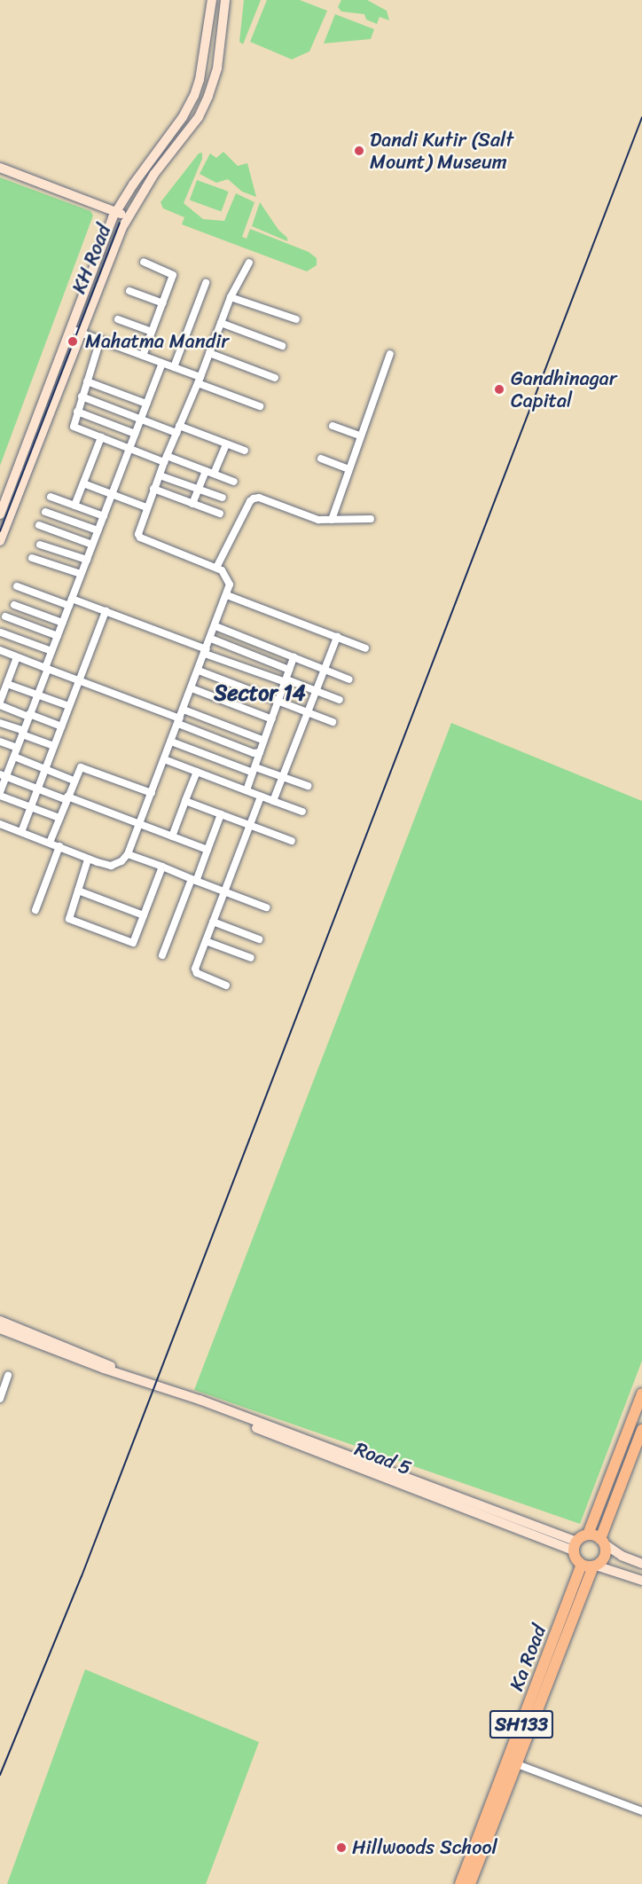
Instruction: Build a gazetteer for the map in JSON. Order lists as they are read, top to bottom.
{
  "streets": {
    "main road": [
      "KH Road",
      "Road 5",
      "Ka Road",
      "SH133"
    ]
  },
  "crossings": [
    ["Road 5", "Ka Road"],
    ["Road 5", "SH133"],
    ["Ka Road", "SH133"]
  ],
  "districts": ["Sector 14"],
  "places": [
    "Dandi Kutir (Salt Mount) Museum",
    "Mahatma Mandir",
    "Gandhinagar Capital",
    "Hillwoods School"
  ]
}
